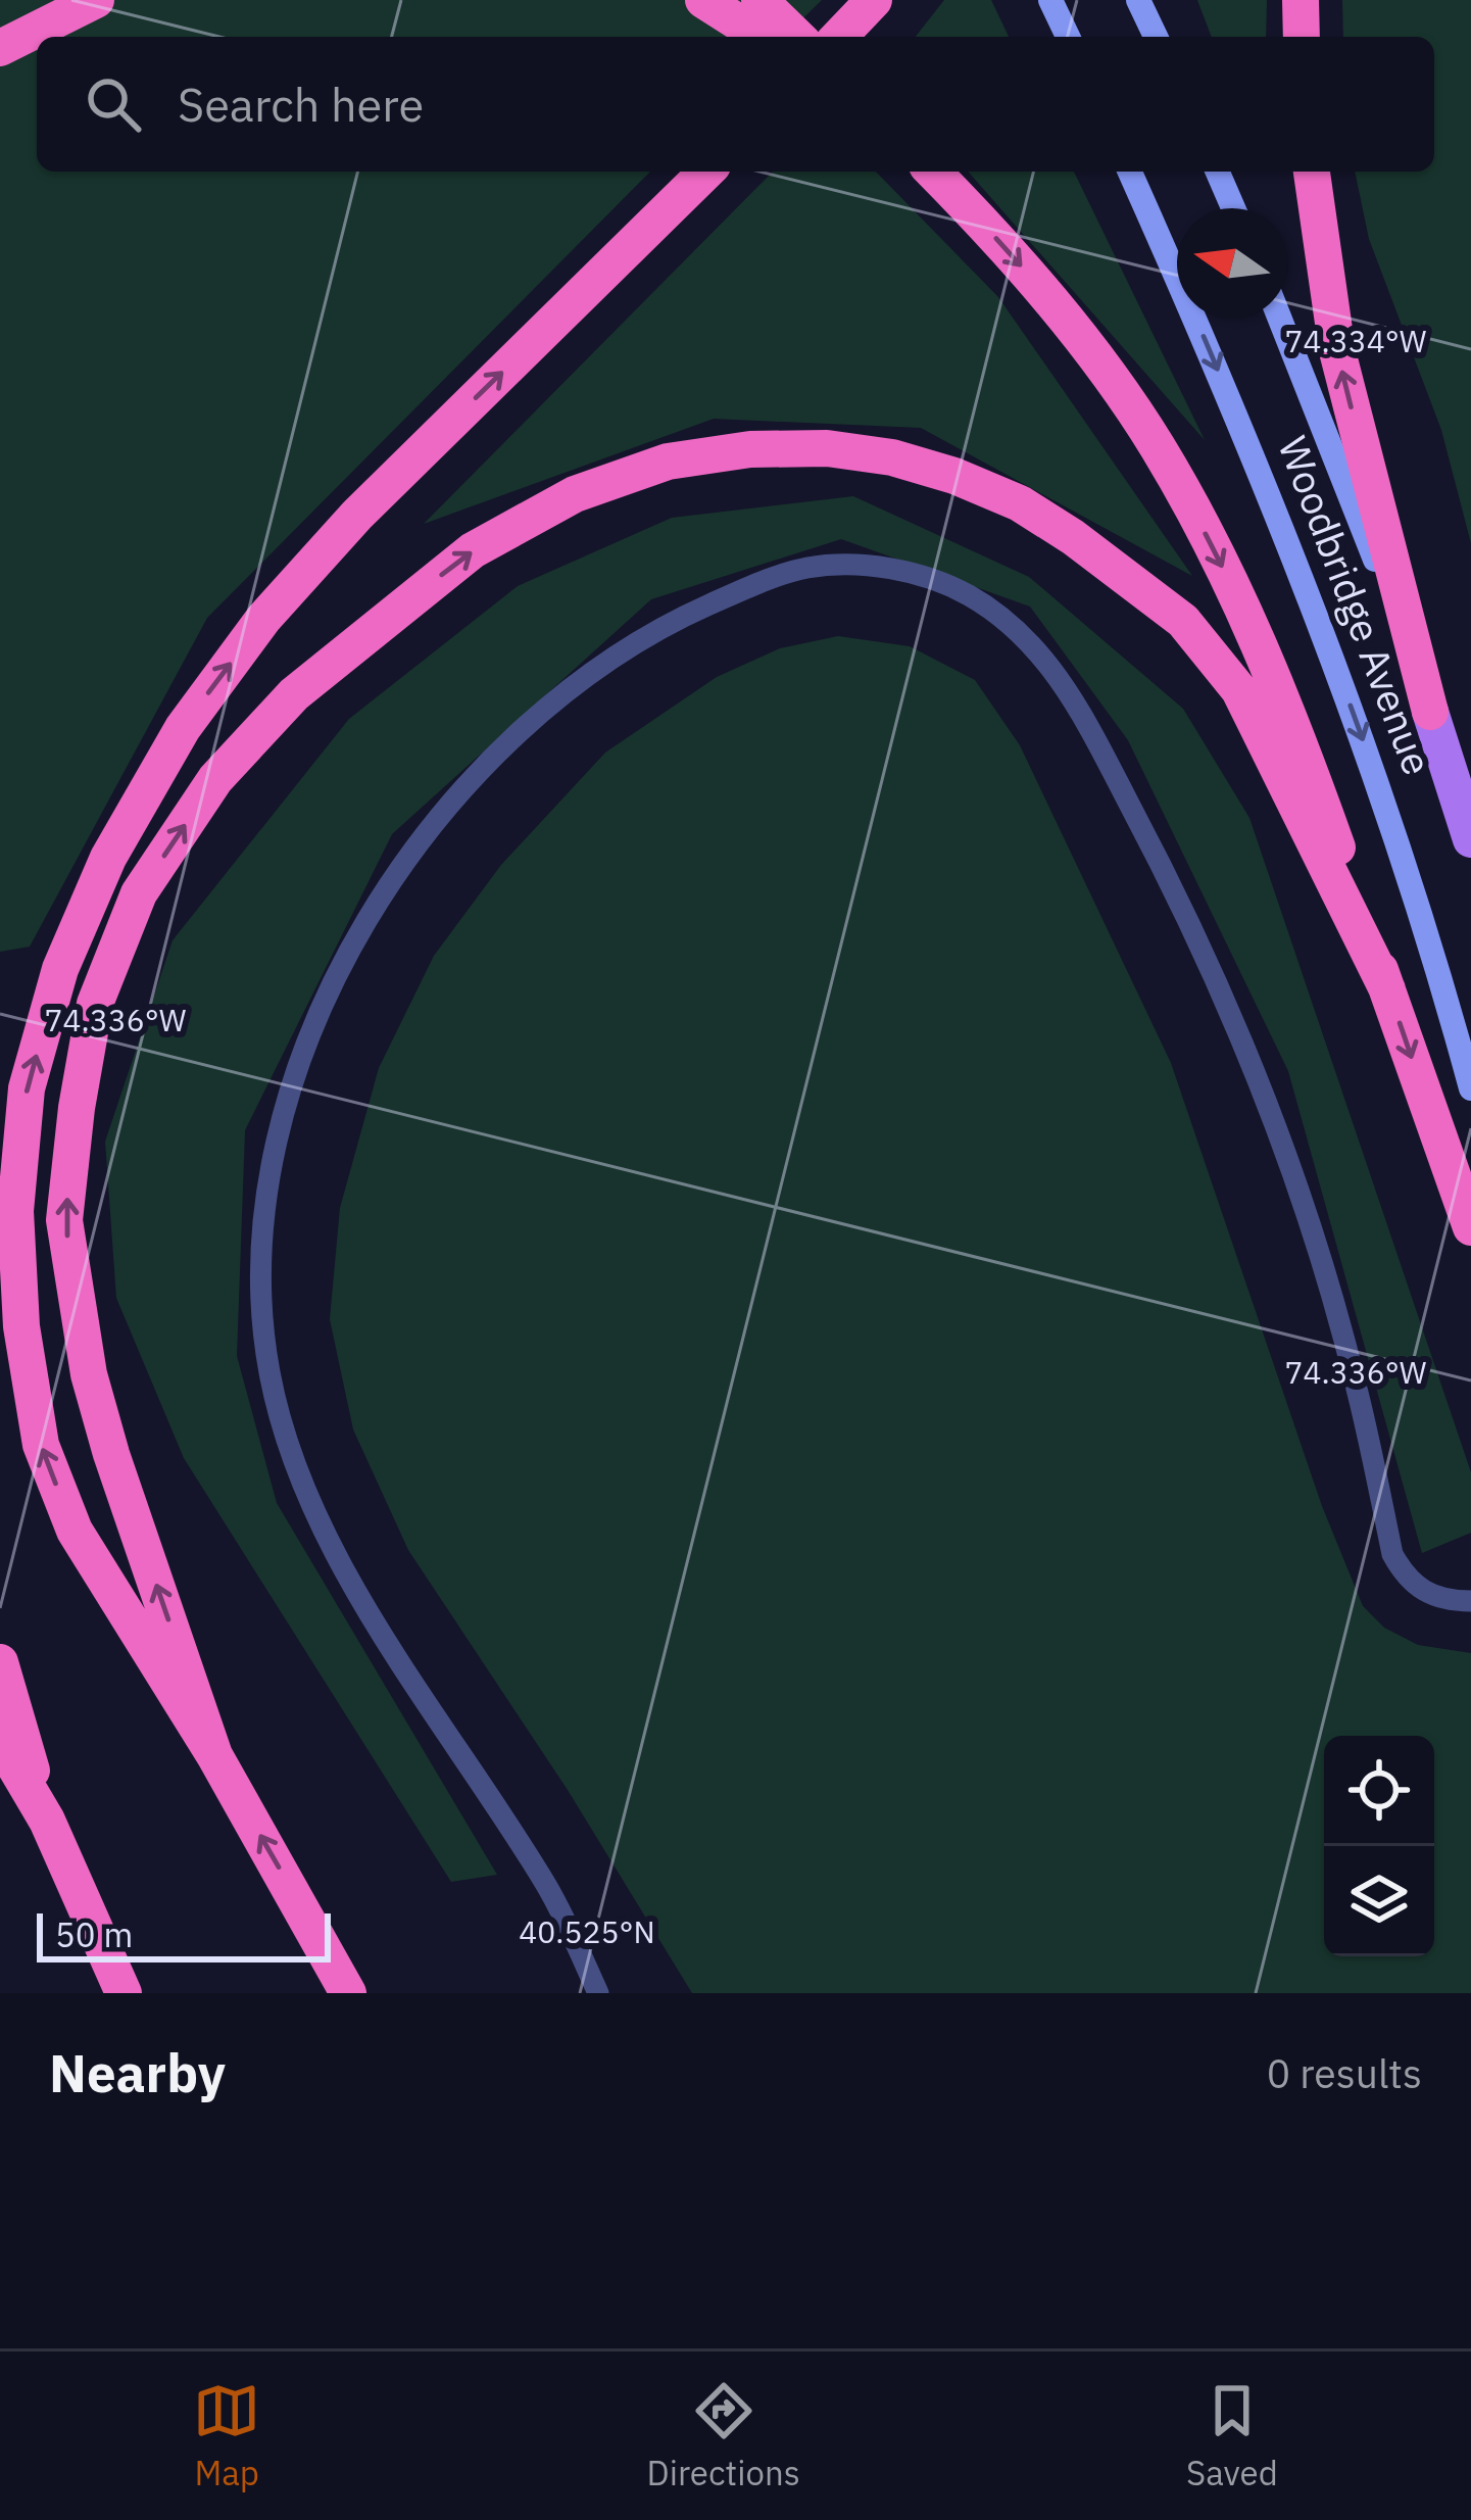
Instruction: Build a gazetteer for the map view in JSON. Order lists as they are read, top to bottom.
{
  "streets": {
    "main road": ["Woodbridge Avenue"]
  },
  "scale_bar": "50 m",
  "north": "left",
  "page": {
    "search": "Search here",
    "scale": "50 m",
    "heading": ["Nearby", "0 results"],
    "nav": ["Map", "Directions", "Saved"]
  },
  "coordinates": ["74.334°W", "74.336°W", "40.525°N"]
}
